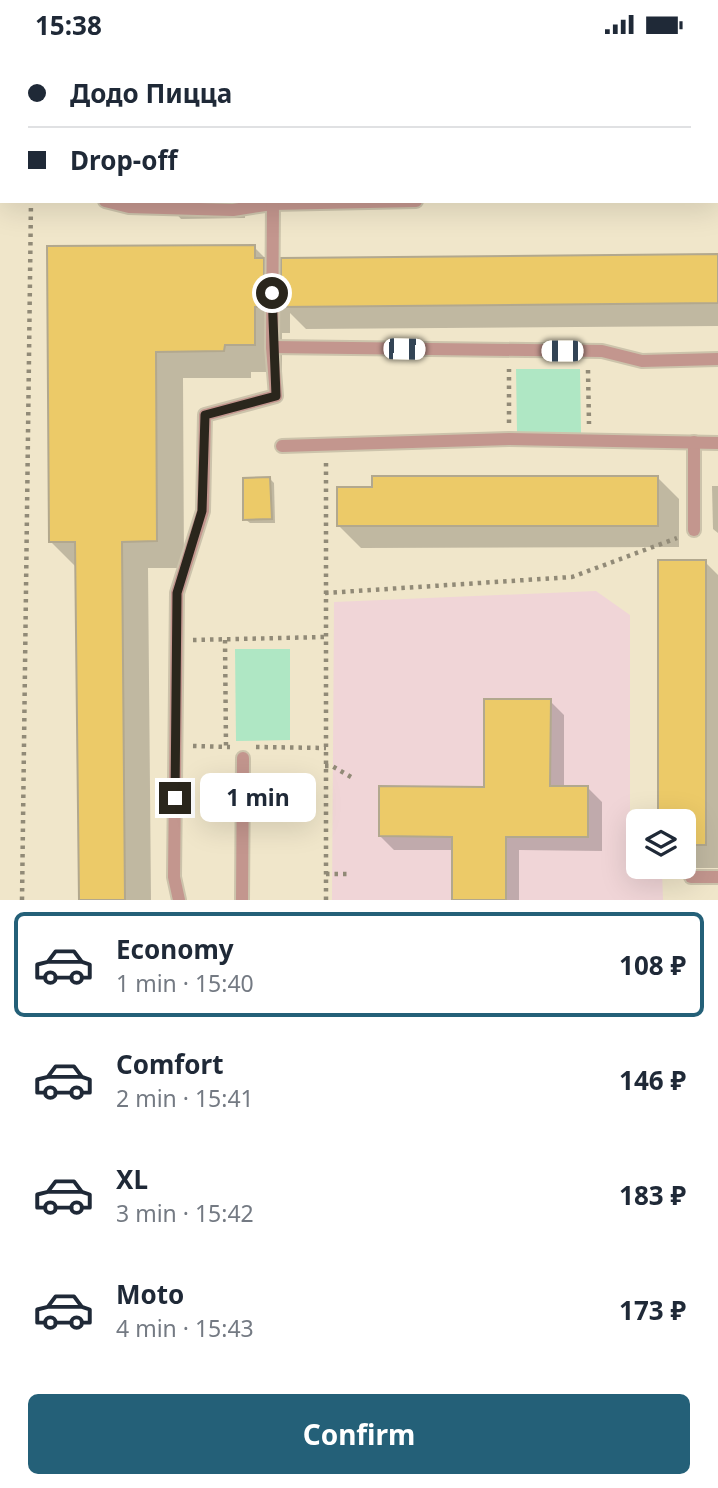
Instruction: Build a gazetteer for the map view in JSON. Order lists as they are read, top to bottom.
{
  "page": {
    "status": "15:38",
    "banner": ["Додо Пицца", "Drop-off"],
    "bubble": "1 min",
    "list": [
      {
        "name": "Economy",
        "note": "1 min · 15:40",
        "value": "108 ₽"
      },
      {
        "name": "Comfort",
        "note": "2 min · 15:41",
        "value": "146 ₽"
      },
      {
        "name": "XL",
        "note": "3 min · 15:42",
        "value": "183 ₽"
      },
      {
        "name": "Moto",
        "note": "4 min · 15:43",
        "value": "173 ₽"
      }
    ],
    "buttons": "Confirm"
  }
}
